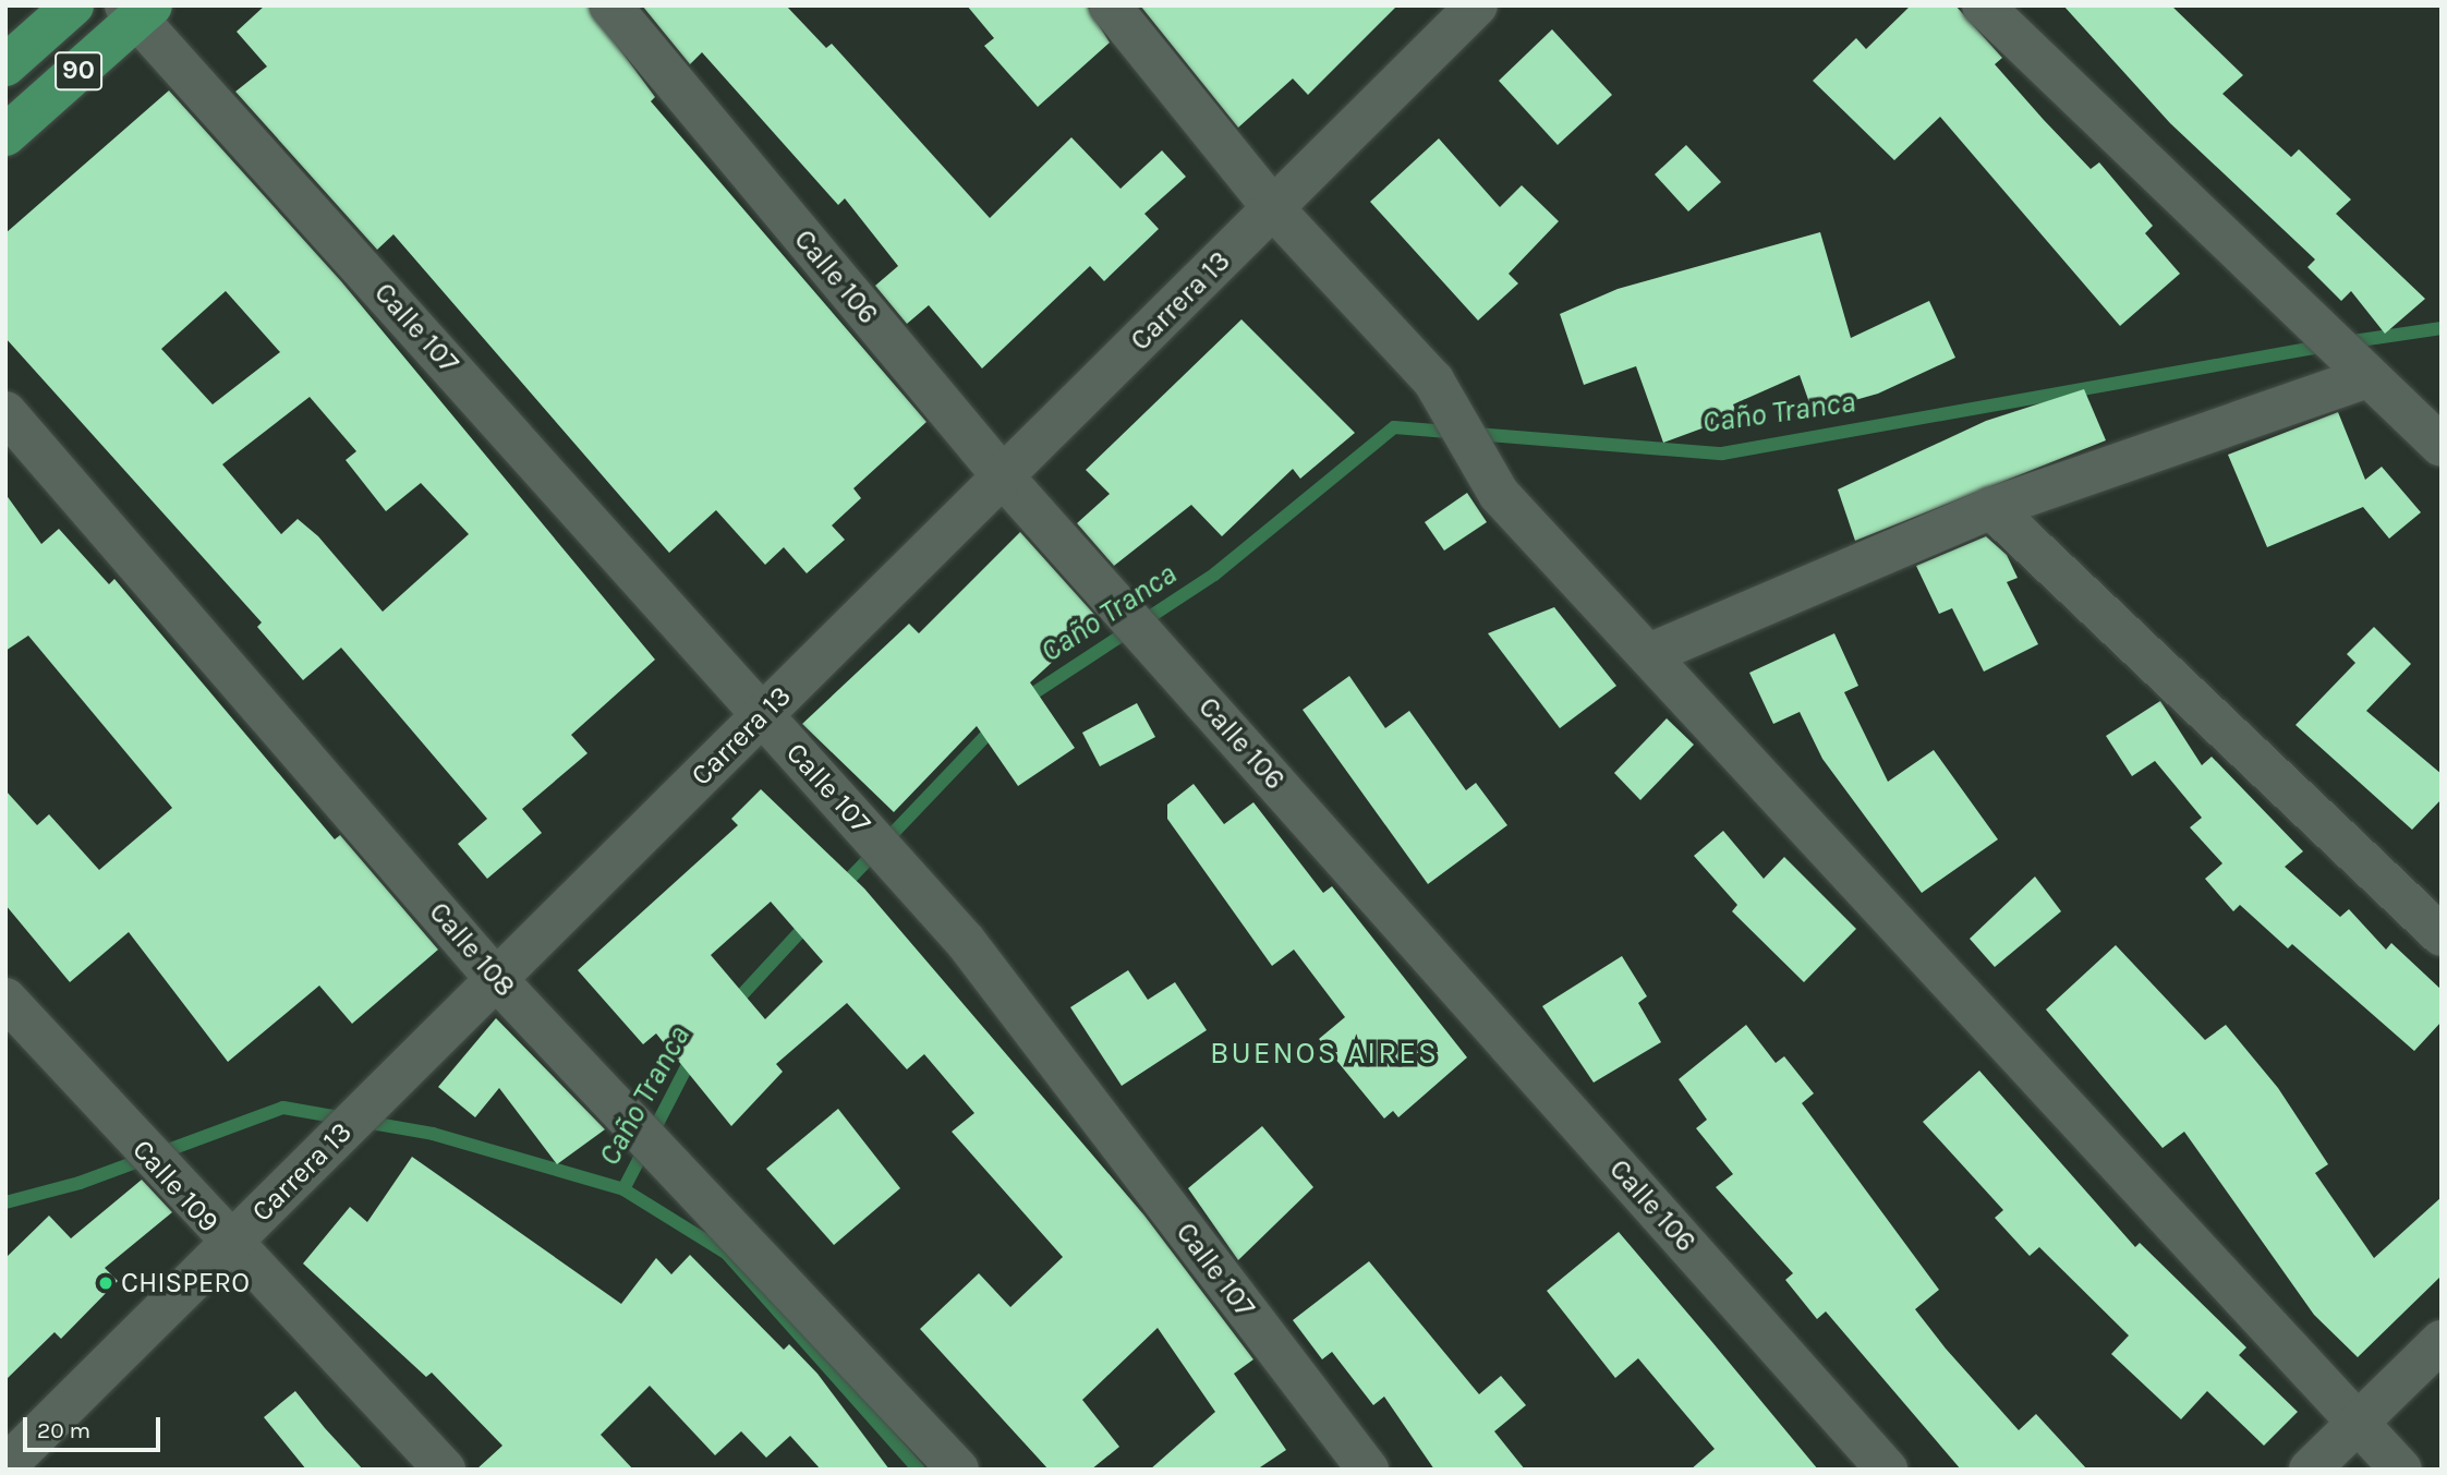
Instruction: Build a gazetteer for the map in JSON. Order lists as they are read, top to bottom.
{
  "streets": {
    "main road": ["90"],
    "street": [
      "Calle 106",
      "Carrera 13",
      "Calle 107",
      "Calle 108",
      "Calle 109"
    ]
  },
  "crossings": [
    ["90", "Calle 107"],
    ["Calle 106", "Carrera 13"],
    ["Carrera 13", "Calle 107"],
    ["Carrera 13", "Calle 108"],
    ["Carrera 13", "Calle 109"]
  ],
  "districts": ["BUENOS AIRES"],
  "water": ["Caño Tranca"],
  "places": ["CHISPERO"],
  "scale_bar": "20 m"
}
